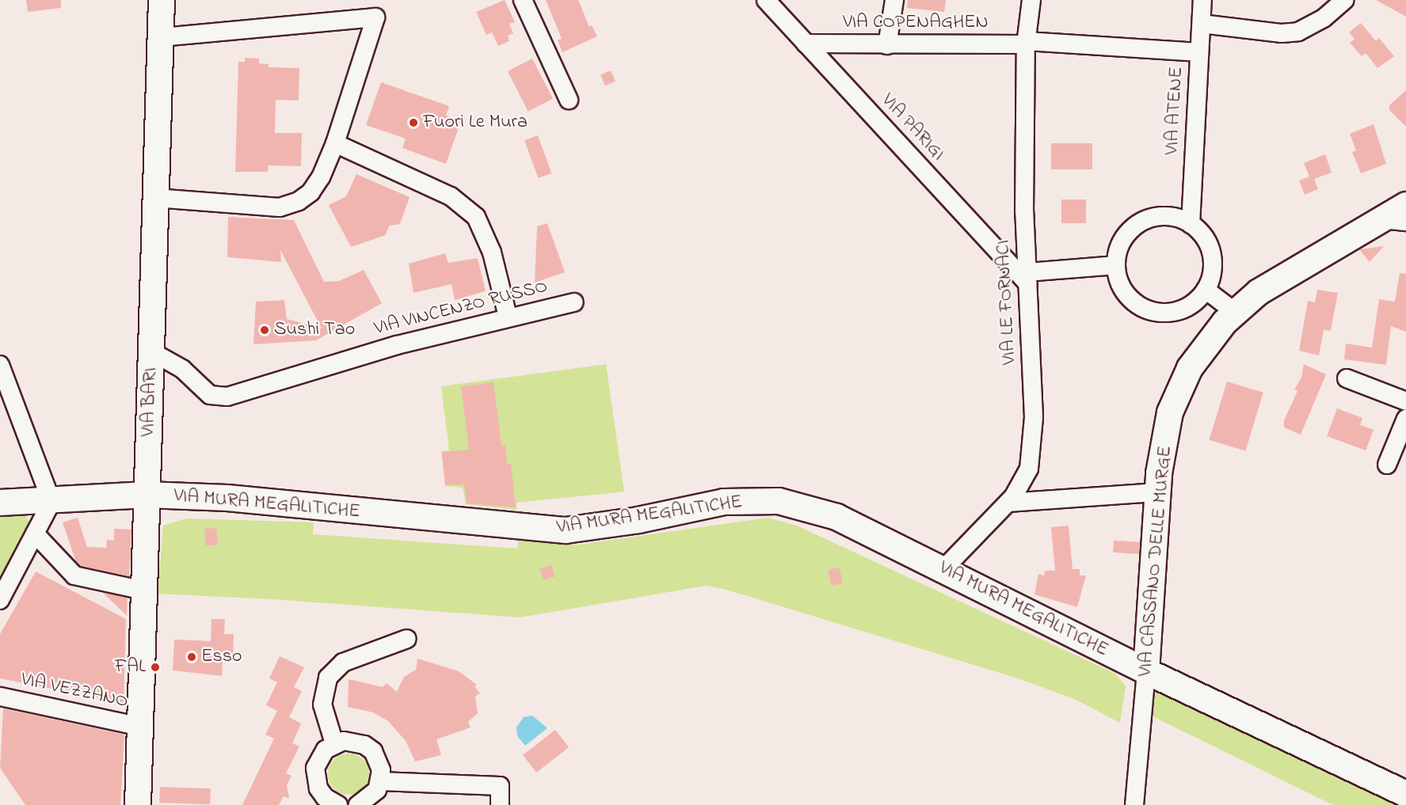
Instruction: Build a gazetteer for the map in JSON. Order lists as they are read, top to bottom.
{
  "streets": {
    "street": [
      "VIA COPENAGHEN",
      "VIA ATENE",
      "VIA PARIGI",
      "VIA LE FORNACI",
      "VIA VINCENZO RUSSO",
      "VIA BARI",
      "VIA MURA MEGALITICHE",
      "VIA CASSANO DELLE MURGE",
      "VIA VEZZANO"
    ]
  },
  "crossings": [
    ["VIA COPENAGHEN", "VIA ATENE"],
    ["VIA COPENAGHEN", "VIA PARIGI"],
    ["VIA COPENAGHEN", "VIA LE FORNACI"],
    ["VIA PARIGI", "VIA LE FORNACI"],
    ["VIA LE FORNACI", "VIA MURA MEGALITICHE"],
    ["VIA VINCENZO RUSSO", "VIA BARI"],
    ["VIA BARI", "VIA MURA MEGALITICHE"],
    ["VIA BARI", "VIA VEZZANO"],
    ["VIA MURA MEGALITICHE", "VIA CASSANO DELLE MURGE"]
  ],
  "places": [
    "Fuori Le Mura",
    "Sushi Tao",
    "Esso",
    "FAL"
  ]
}
